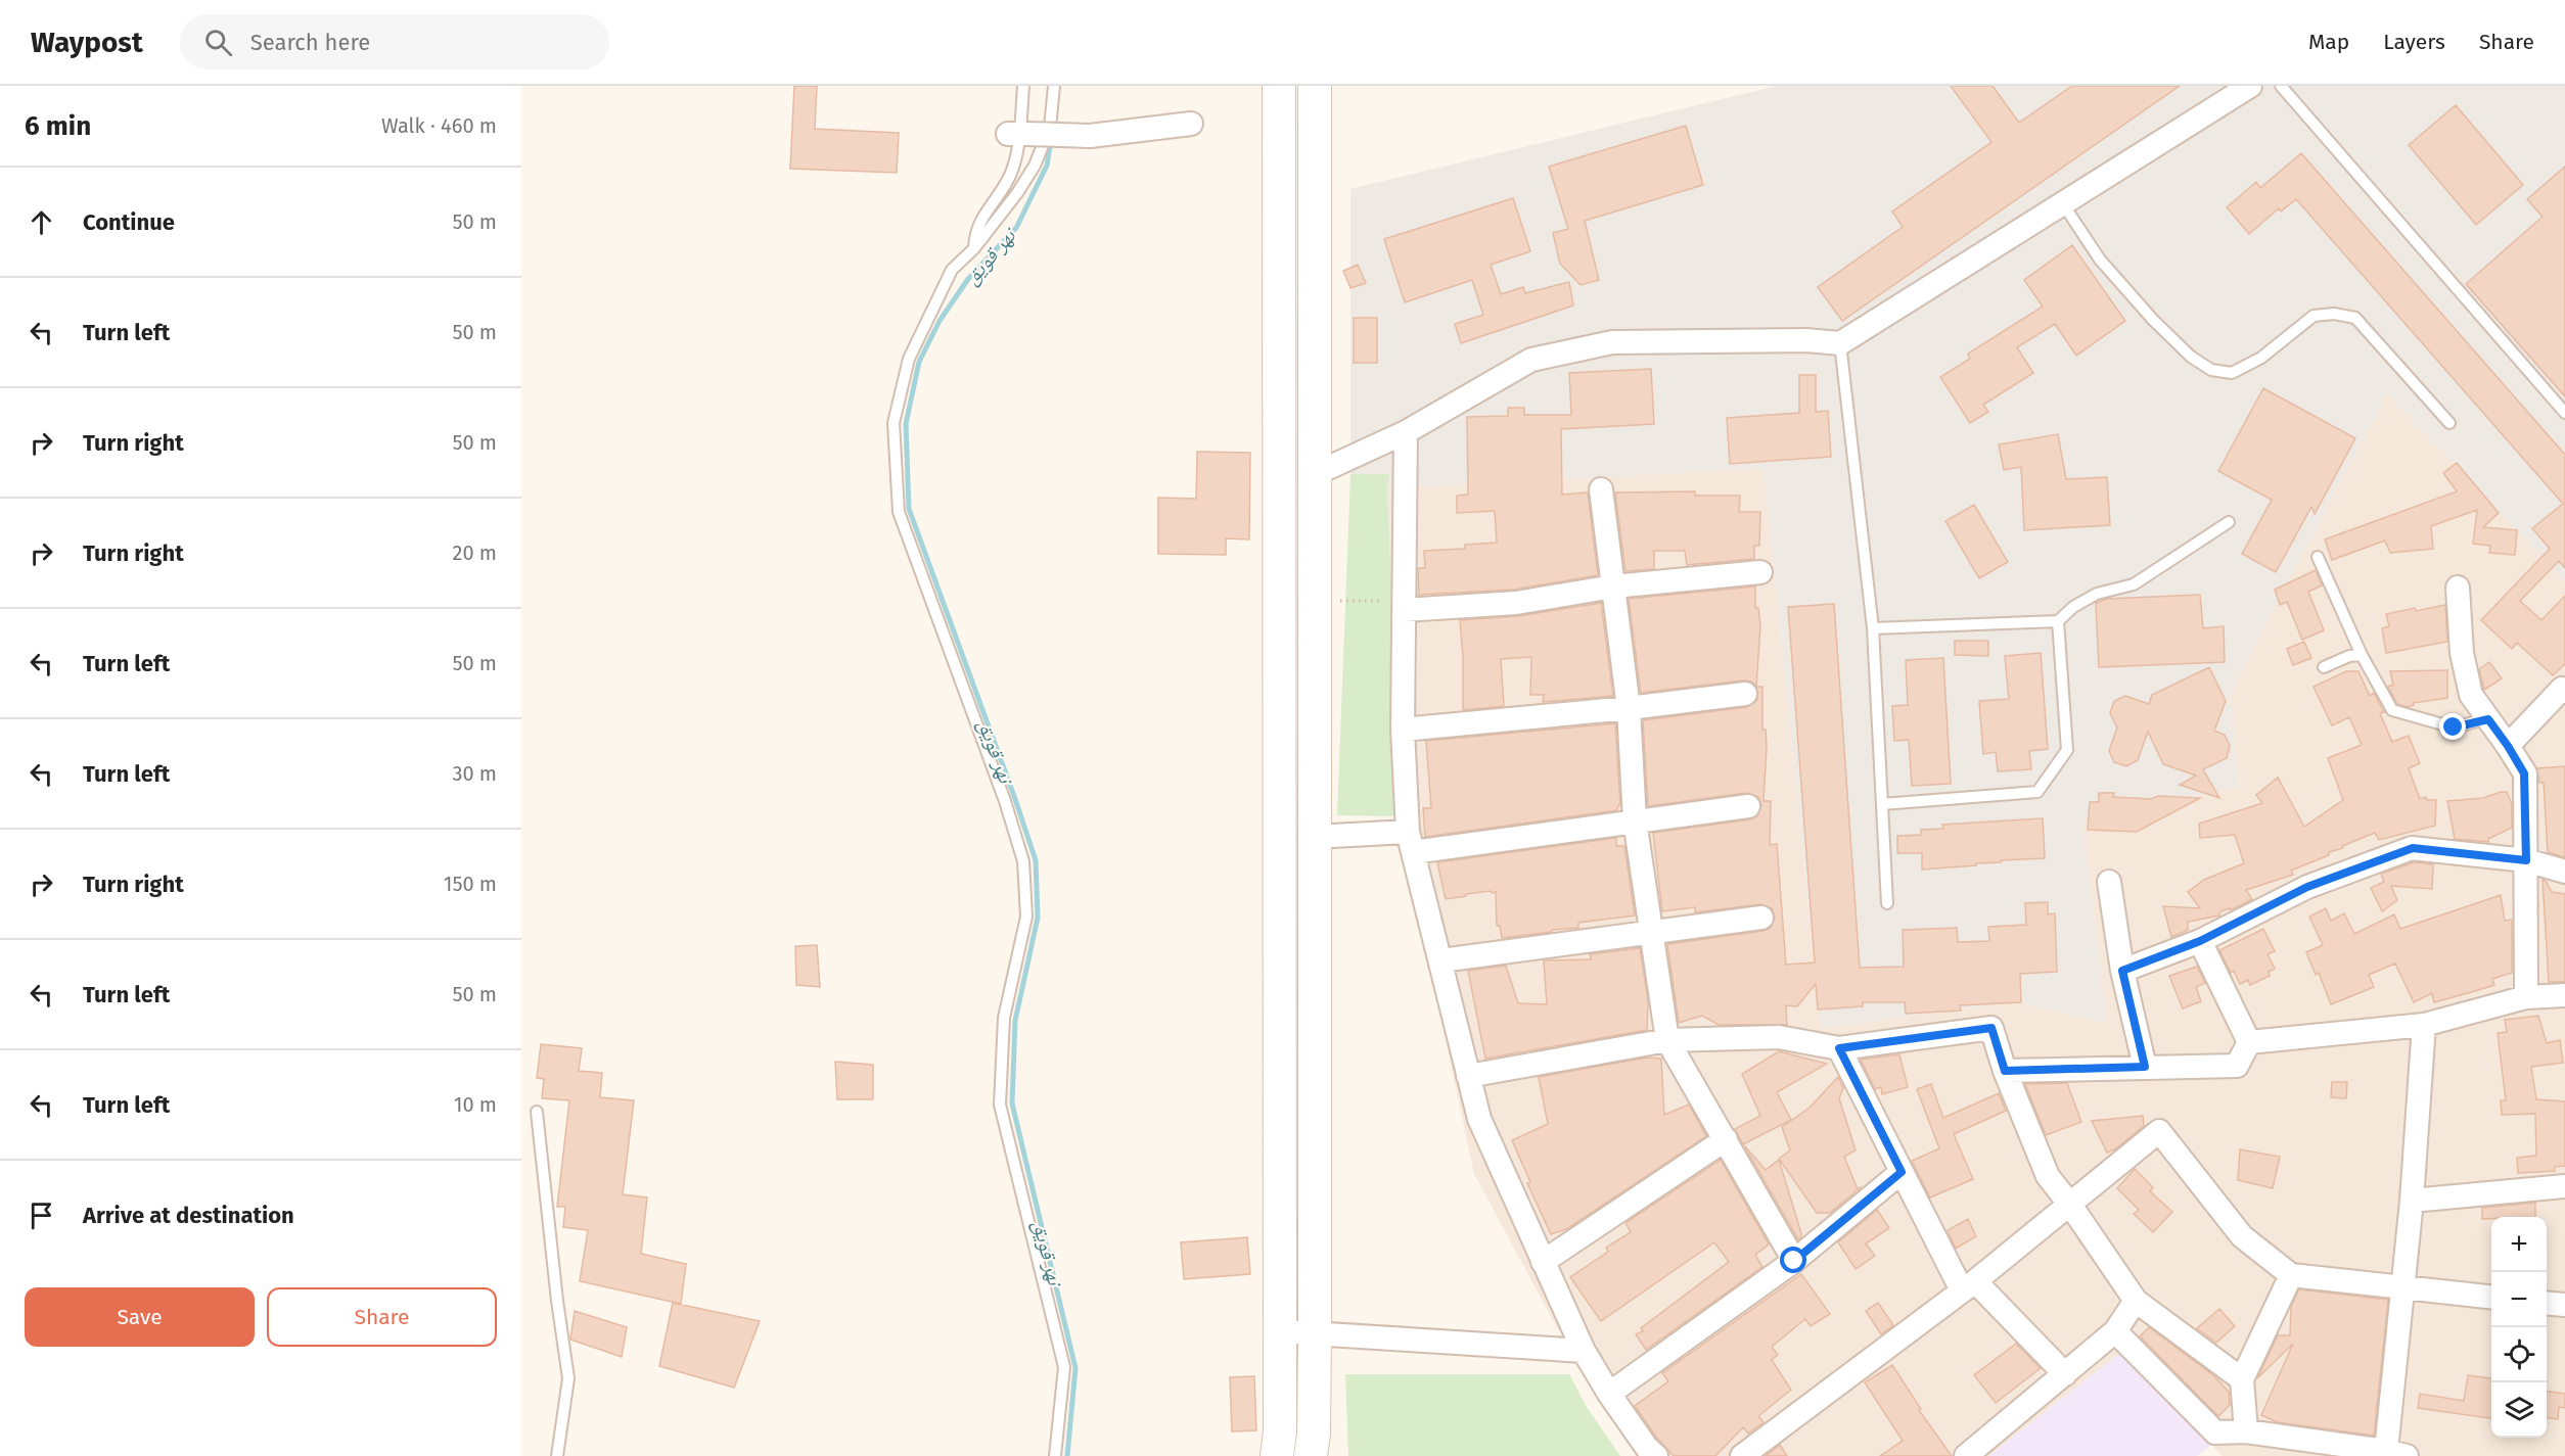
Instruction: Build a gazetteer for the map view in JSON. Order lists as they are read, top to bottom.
{
  "water": ["نهر قويق"],
  "page": {
    "header": "Waypost",
    "search": "Search here",
    "nav": ["Map", "Layers", "Share"],
    "heading": ["6 min", "Walk · 460 m"],
    "list": [
      ["Continue", "50 m"],
      ["Turn left", "50 m"],
      ["Turn right", "50 m"],
      ["Turn right", "20 m"],
      ["Turn left", "50 m"],
      ["Turn left", "30 m"],
      ["Turn right", "150 m"],
      ["Turn left", "50 m"],
      ["Turn left", "10 m"],
      "Arrive at destination"
    ],
    "map_buttons": ["+", "−"],
    "buttons": ["Save", "Share"]
  }
}
